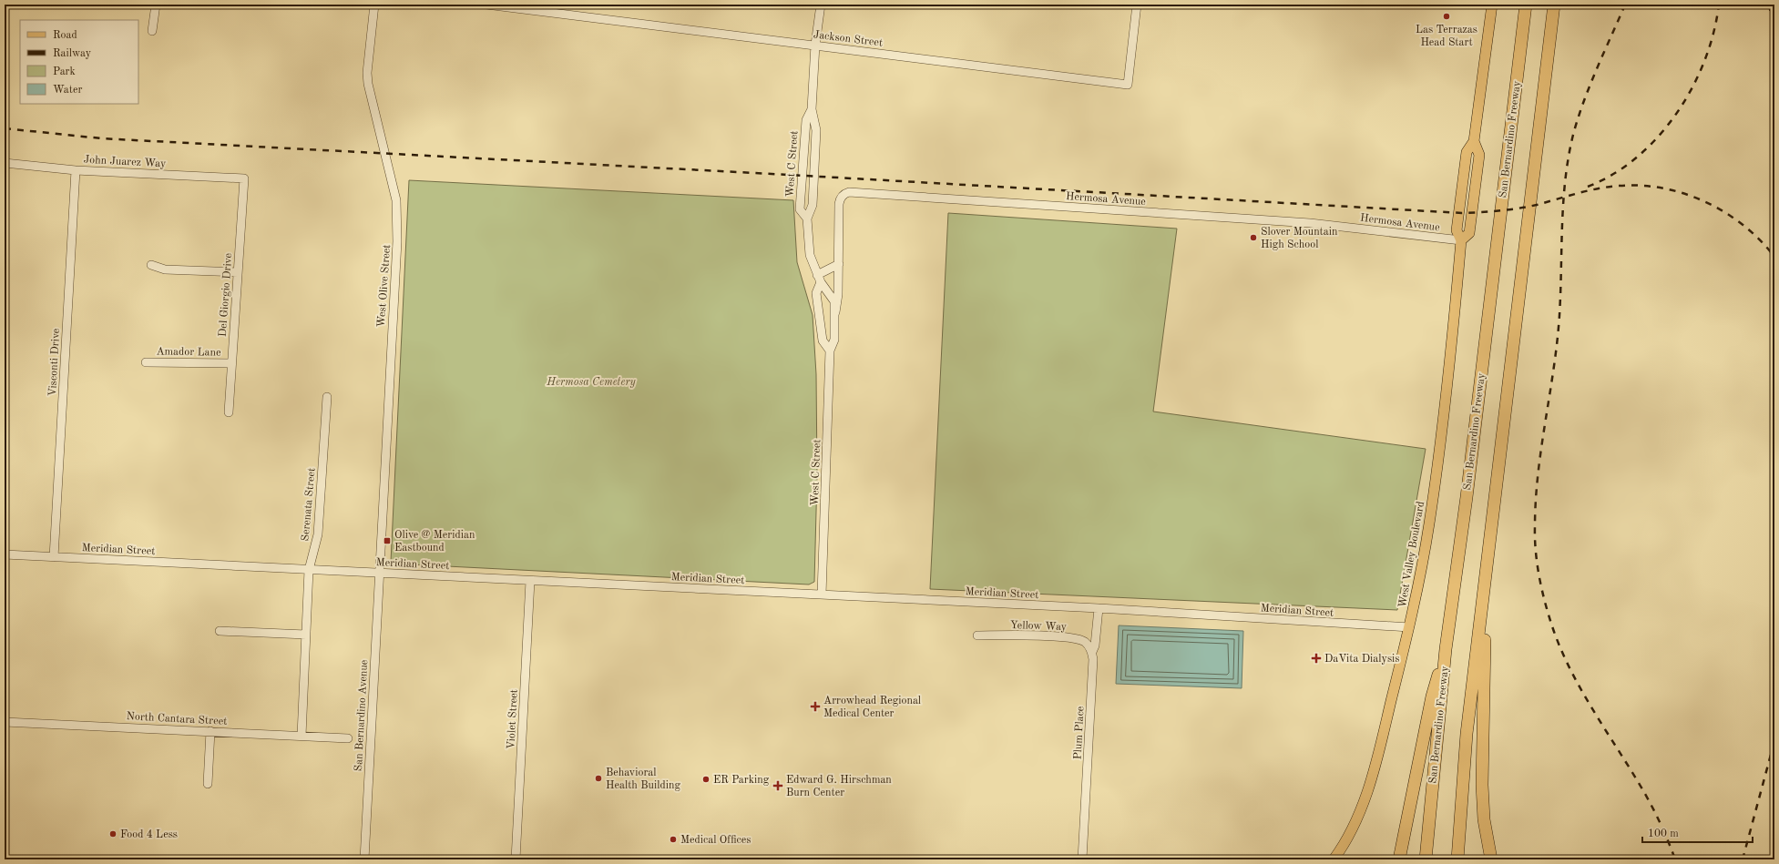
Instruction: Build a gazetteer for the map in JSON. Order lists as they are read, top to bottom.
{
  "streets": {
    "highway": ["San Bernardino Freeway"],
    "main road": ["West Valley Boulevard"],
    "street": [
      "Jackson Street",
      "John Juarez Way",
      "West C Street",
      "Hermosa Avenue",
      "West Olive Street",
      "Del Giorgio Drive",
      "Amador Lane",
      "Visconti Drive",
      "Serenata Street",
      "Meridian Street",
      "Yellow Way",
      "San Bernardino Avenue",
      "North Cantara Street",
      "Violet Street",
      "Plum Place"
    ]
  },
  "crossings": [
    ["Jackson Street", "West C Street"],
    ["John Juarez Way", "Del Giorgio Drive"],
    ["John Juarez Way", "Visconti Drive"],
    ["West C Street", "Meridian Street"],
    ["Hermosa Avenue", "West Valley Boulevard"],
    ["West Olive Street", "Meridian Street"],
    ["West Olive Street", "San Bernardino Avenue"],
    ["Del Giorgio Drive", "Amador Lane"],
    ["Visconti Drive", "Meridian Street"],
    ["Serenata Street", "Meridian Street"],
    ["Serenata Street", "North Cantara Street"],
    ["Meridian Street", "West Valley Boulevard"],
    ["Meridian Street", "San Bernardino Avenue"],
    ["Meridian Street", "Violet Street"],
    ["Meridian Street", "Plum Place"],
    ["Yellow Way", "Plum Place"]
  ],
  "parks": ["Hermosa Cemetery"],
  "places": {
    "other": [
      "Las Terrazas Head Start",
      "Slover Mountain High School",
      "Behavioral Health Building",
      "ER Parking",
      "Food 4 Less",
      "Medical Offices"
    ],
    "transit": ["Olive @ Meridian Eastbound"],
    "health": ["DaVita Dialysis", "Arrowhead Regional Medical Center", "Edward G. Hirschman Burn Center"]
  },
  "legend": [
    "Road",
    "Railway",
    "Park",
    "Water"
  ],
  "scale_bar": "100 m"
}
